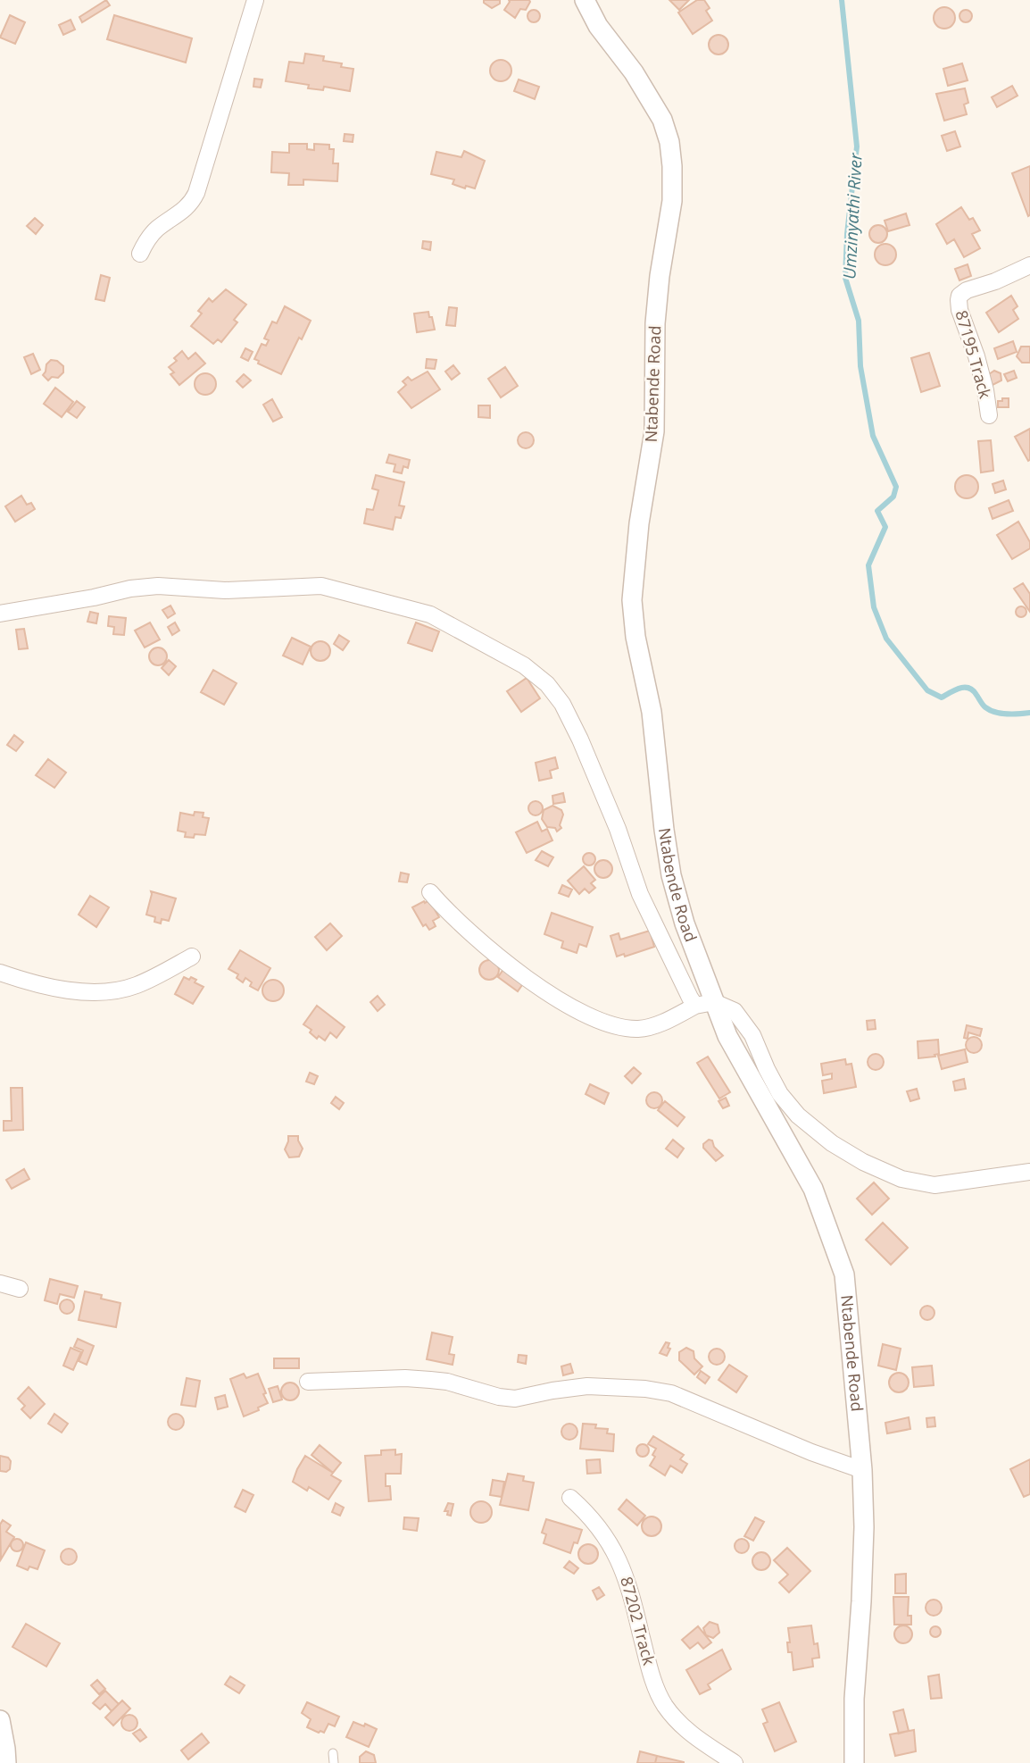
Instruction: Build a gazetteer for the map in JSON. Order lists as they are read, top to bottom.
{
  "streets": {
    "street": ["87195 Track", "Ntabende Road", "87202 Track"]
  },
  "water": ["Umzinyathi River"]
}
